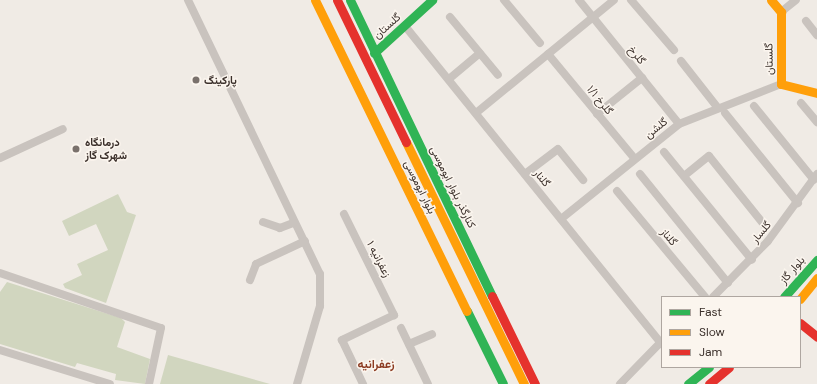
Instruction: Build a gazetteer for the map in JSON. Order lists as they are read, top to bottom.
{
  "streets": {
    "main road": [
      "گلستان",
      "بلوار ابوموسی",
      "کنارگذر بلوار ابوموسی",
      "بلوار گاز"
    ],
    "street": [
      "گلرخ",
      "گلرخ ۱/۱",
      "گلشن",
      "گلنار",
      "گلسار",
      "گلناز",
      "زعفرانیه ۱"
    ]
  },
  "crossings": [
    ["گلستان", "گلشن"],
    ["گلستان", "گلنار"],
    ["گلستان", "کنارگذر بلوار ابوموسی"],
    ["گلرخ", "گلشن"],
    ["گلرخ ۱/۱", "گلشن"],
    ["گلشن", "گلنار"]
  ],
  "districts": ["زعفرانیه"],
  "places": ["پارکینگ", "درمانگاه شهرک گاز"],
  "legend": ["Fast", "Slow", "Jam"]
}
